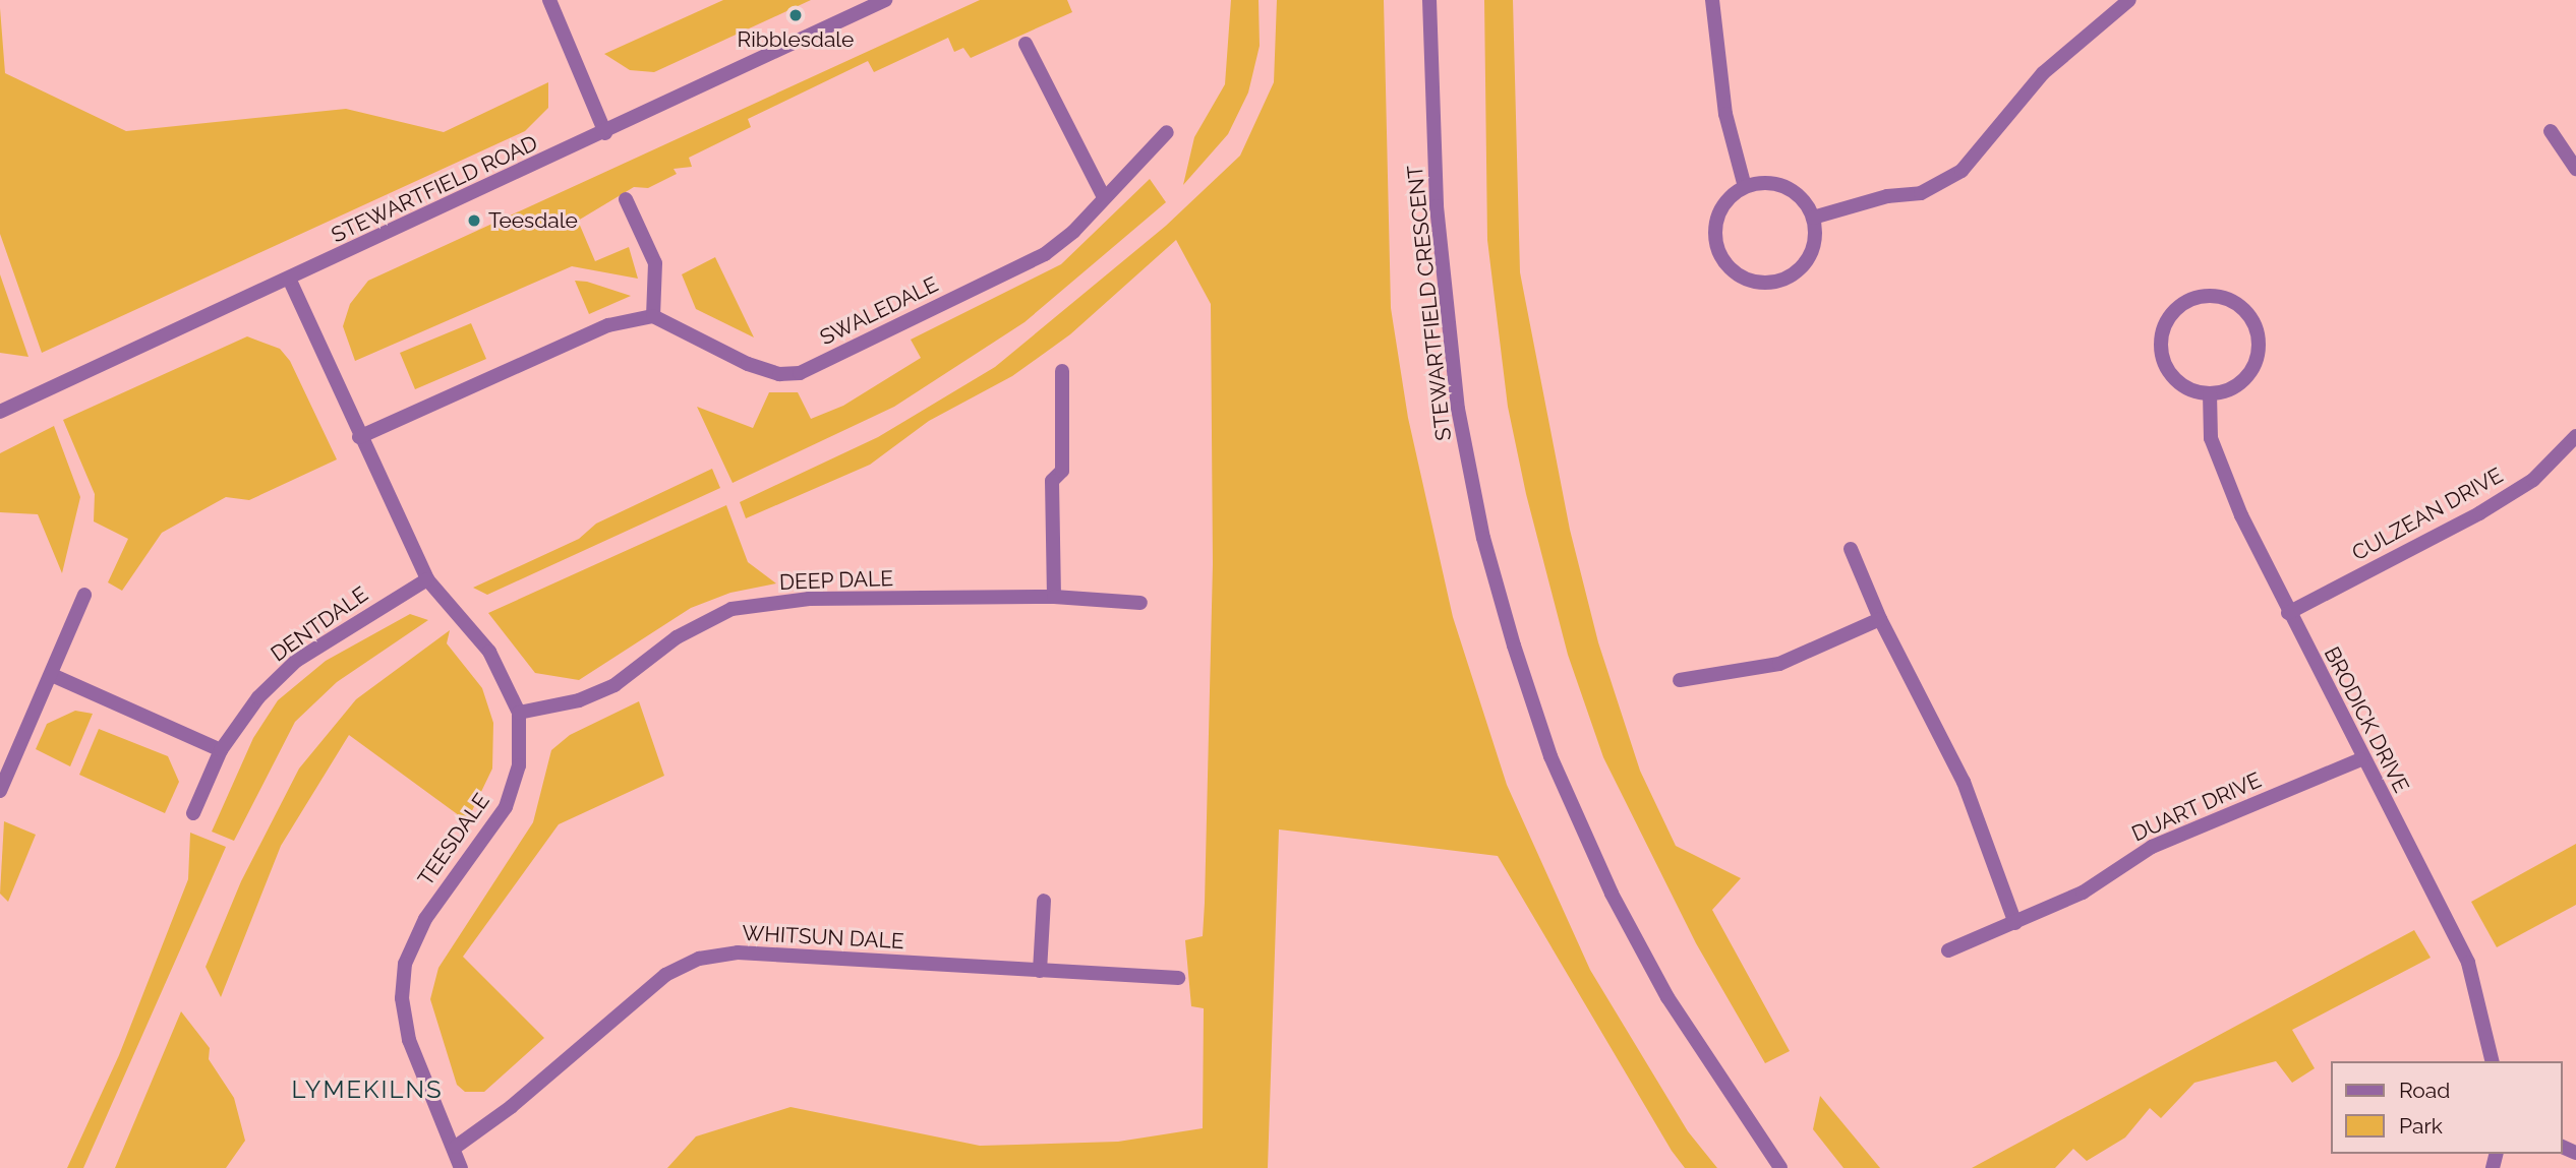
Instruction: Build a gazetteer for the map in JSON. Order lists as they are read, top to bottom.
{
  "streets": {
    "street": [
      "STEWARTFIELD ROAD",
      "STEWARTFIELD CRESCENT",
      "SWALEDALE",
      "CULZEAN DRIVE",
      "DEEP DALE",
      "DENTDALE",
      "BRODICK DRIVE",
      "DUART DRIVE",
      "TEESDALE",
      "WHITSUN DALE"
    ]
  },
  "crossings": [
    ["STEWARTFIELD ROAD", "TEESDALE"],
    ["CULZEAN DRIVE", "BRODICK DRIVE"],
    ["DEEP DALE", "TEESDALE"],
    ["DENTDALE", "TEESDALE"],
    ["BRODICK DRIVE", "DUART DRIVE"],
    ["TEESDALE", "WHITSUN DALE"]
  ],
  "districts": ["LYMEKILNS"],
  "places": ["Ribblesdale", "Teesdale"],
  "legend": ["Road", "Park"]
}
